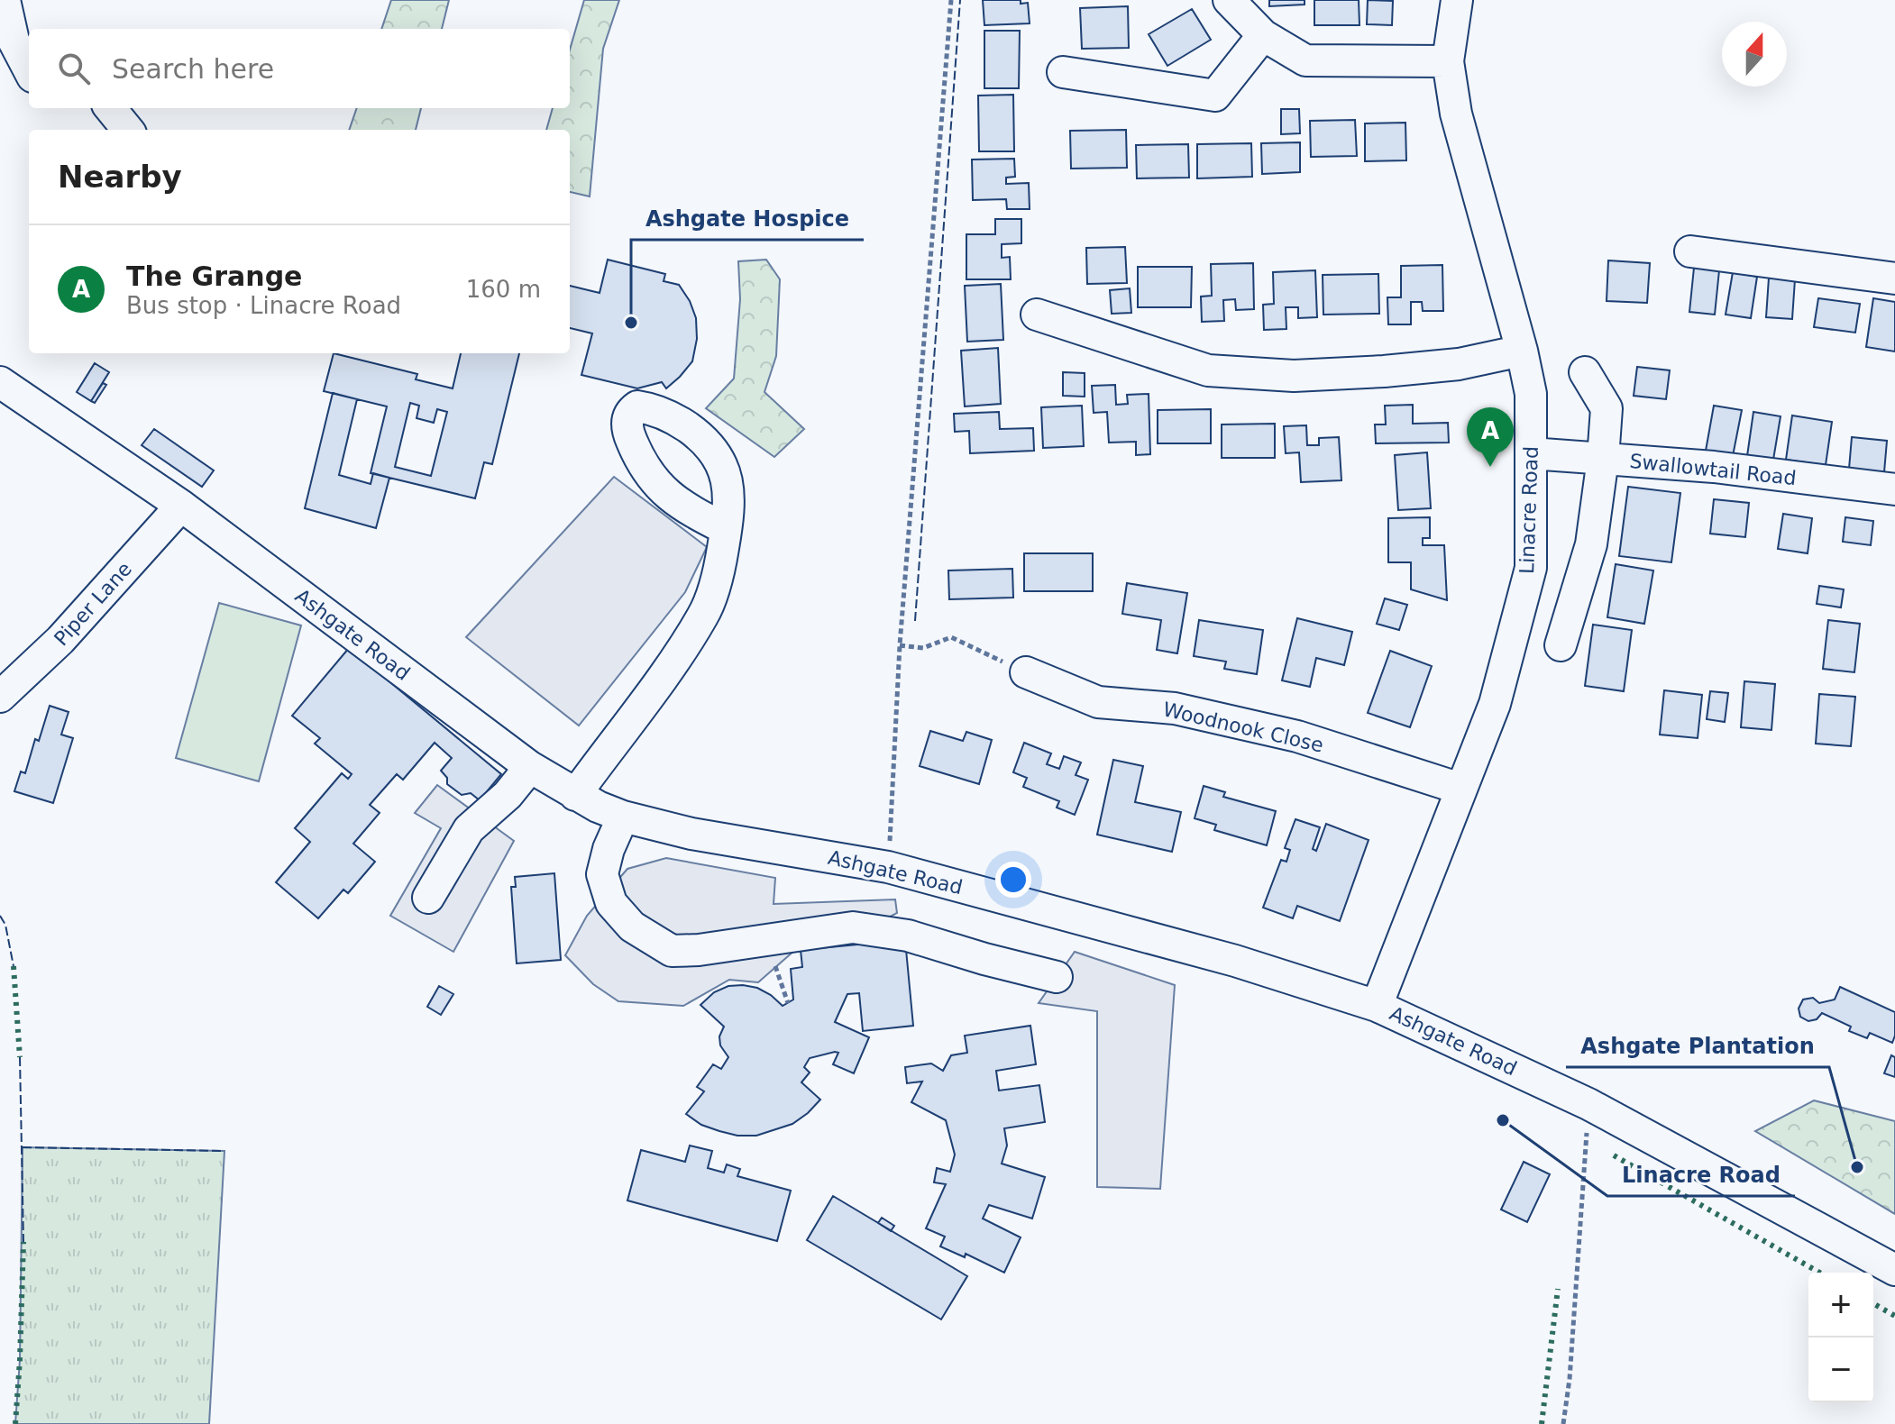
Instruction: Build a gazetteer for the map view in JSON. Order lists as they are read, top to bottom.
{
  "streets": {
    "street": [
      "Swallowtail Road",
      "Linacre Road",
      "Piper Lane",
      "Ashgate Road",
      "Woodnook Close"
    ]
  },
  "crossings": [
    ["Swallowtail Road", "Linacre Road"],
    ["Linacre Road", "Ashgate Road"],
    ["Linacre Road", "Woodnook Close"],
    ["Piper Lane", "Ashgate Road"]
  ],
  "places": ["Ashgate Hospice", "Linacre Road", "Ashgate Plantation"],
  "north": "top",
  "page": {
    "search": "Search here",
    "heading": "Nearby",
    "list": [
      {
        "mark": "A",
        "name": "The Grange",
        "note": "Bus stop · Linacre Road",
        "value": "160 m"
      }
    ],
    "pins": "A",
    "map_buttons": ["+", "−"]
  }
}
